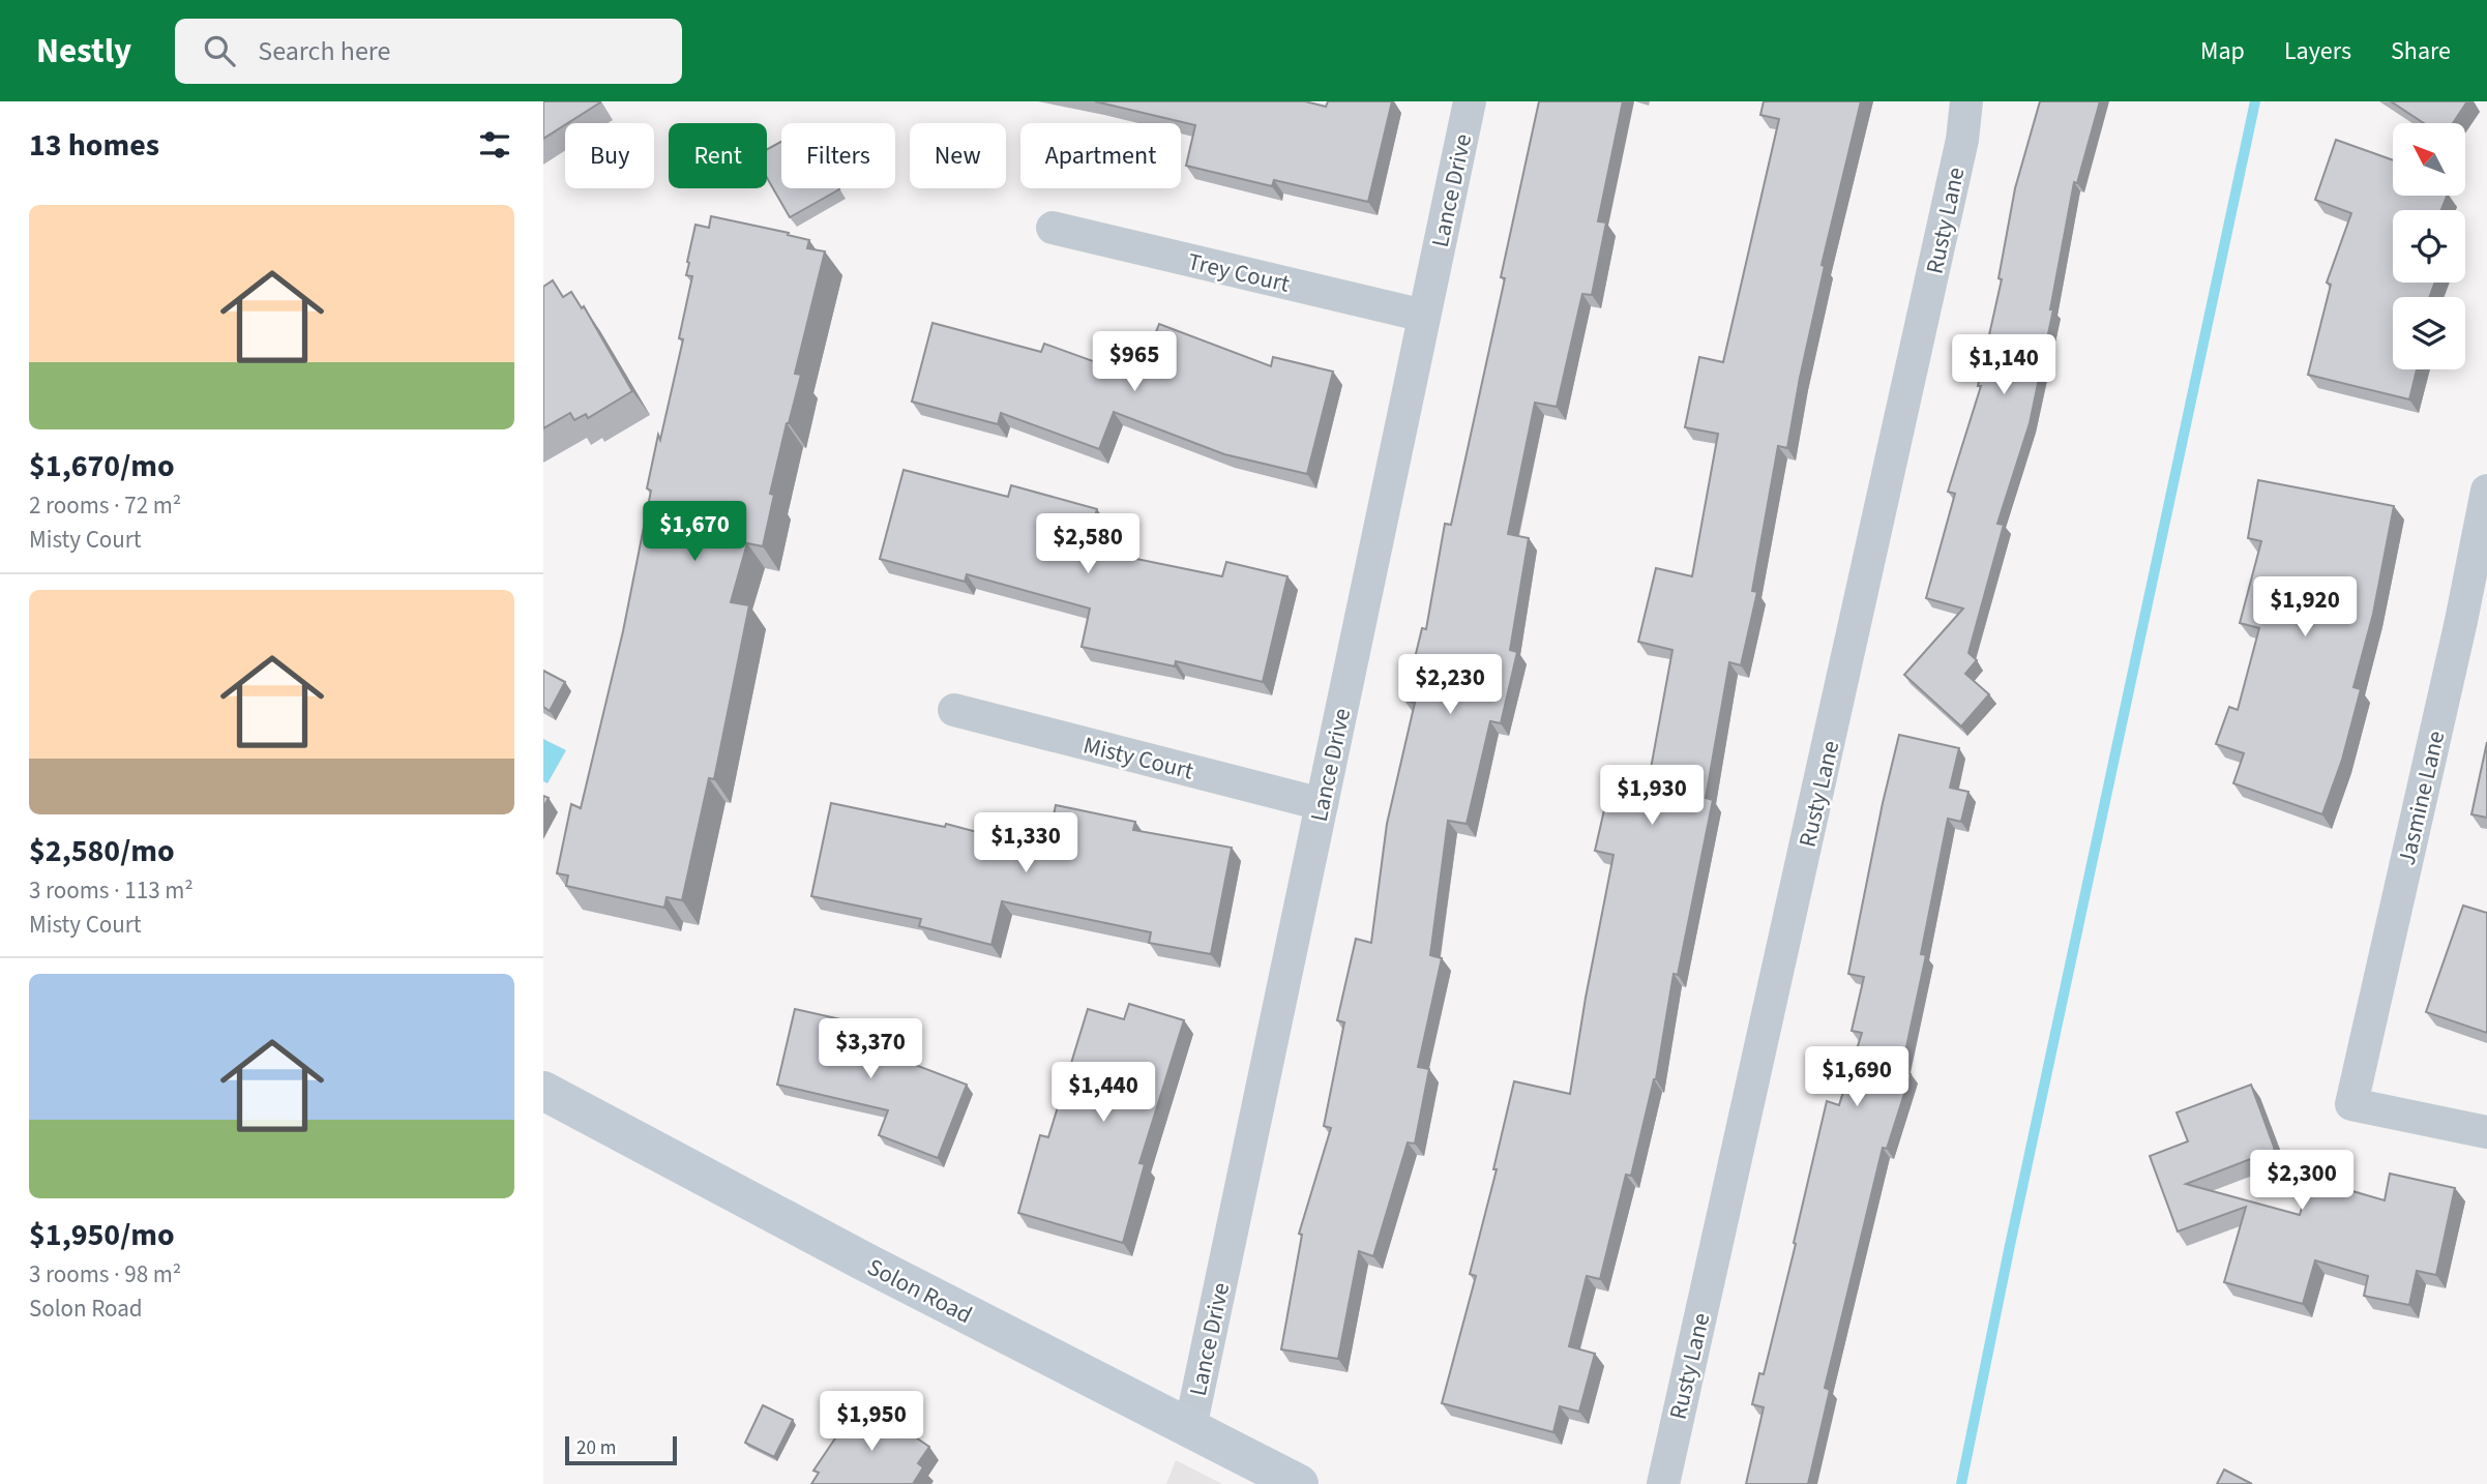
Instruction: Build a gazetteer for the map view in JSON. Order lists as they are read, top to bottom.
{
  "streets": {
    "main road": ["Solon Road"],
    "street": [
      "Lance Drive",
      "Rusty Lane",
      "Trey Court",
      "Misty Court",
      "Jasmine Lane"
    ]
  },
  "crossings": [
    ["Lance Drive", "Trey Court"],
    ["Lance Drive", "Misty Court"],
    ["Lance Drive", "Solon Road"]
  ],
  "scale_bar": "20 m",
  "north": "top left",
  "page": {
    "header": "Nestly",
    "search": "Search here",
    "nav": ["Map", "Layers", "Share"],
    "heading": "13 homes",
    "chip": [
      "Buy",
      "Rent",
      "Filters",
      "New",
      "Apartment"
    ],
    "list": [
      {
        "name": "$1,670/mo",
        "note": "2 rooms · 72 m² · Misty Court"
      },
      {
        "name": "$2,580/mo",
        "note": "3 rooms · 113 m² · Misty Court"
      },
      {
        "name": "$1,950/mo",
        "note": "3 rooms · 98 m² · Solon Road"
      }
    ],
    "price": [
      "$965",
      "$1,140",
      "$1,670",
      "$2,580",
      "$1,920",
      "$2,230",
      "$1,930",
      "$1,330",
      "$3,370",
      "$1,690",
      "$1,440",
      "$2,300",
      "$1,950"
    ],
    "scale": "20 m"
  }
}
